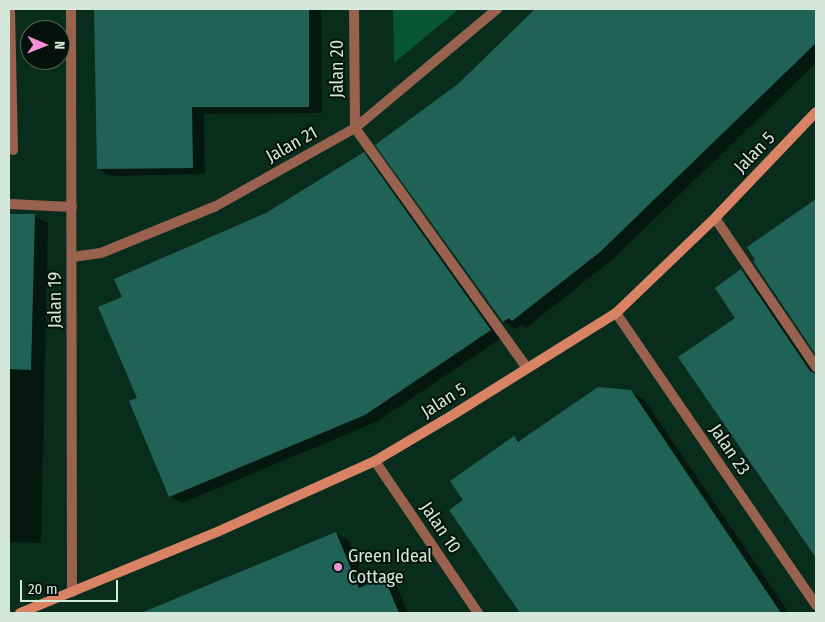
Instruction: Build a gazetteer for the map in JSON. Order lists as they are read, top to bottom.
{
  "streets": {
    "street": [
      "Jalan 20",
      "Jalan 21",
      "Jalan 5",
      "Jalan 19",
      "Jalan 23",
      "Jalan 10"
    ]
  },
  "crossings": [
    ["Jalan 20", "Jalan 21"],
    ["Jalan 21", "Jalan 19"],
    ["Jalan 5", "Jalan 19"],
    ["Jalan 5", "Jalan 23"],
    ["Jalan 5", "Jalan 10"]
  ],
  "places": ["Green Ideal Cottage"],
  "scale_bar": "20 m",
  "north": "right"
}
